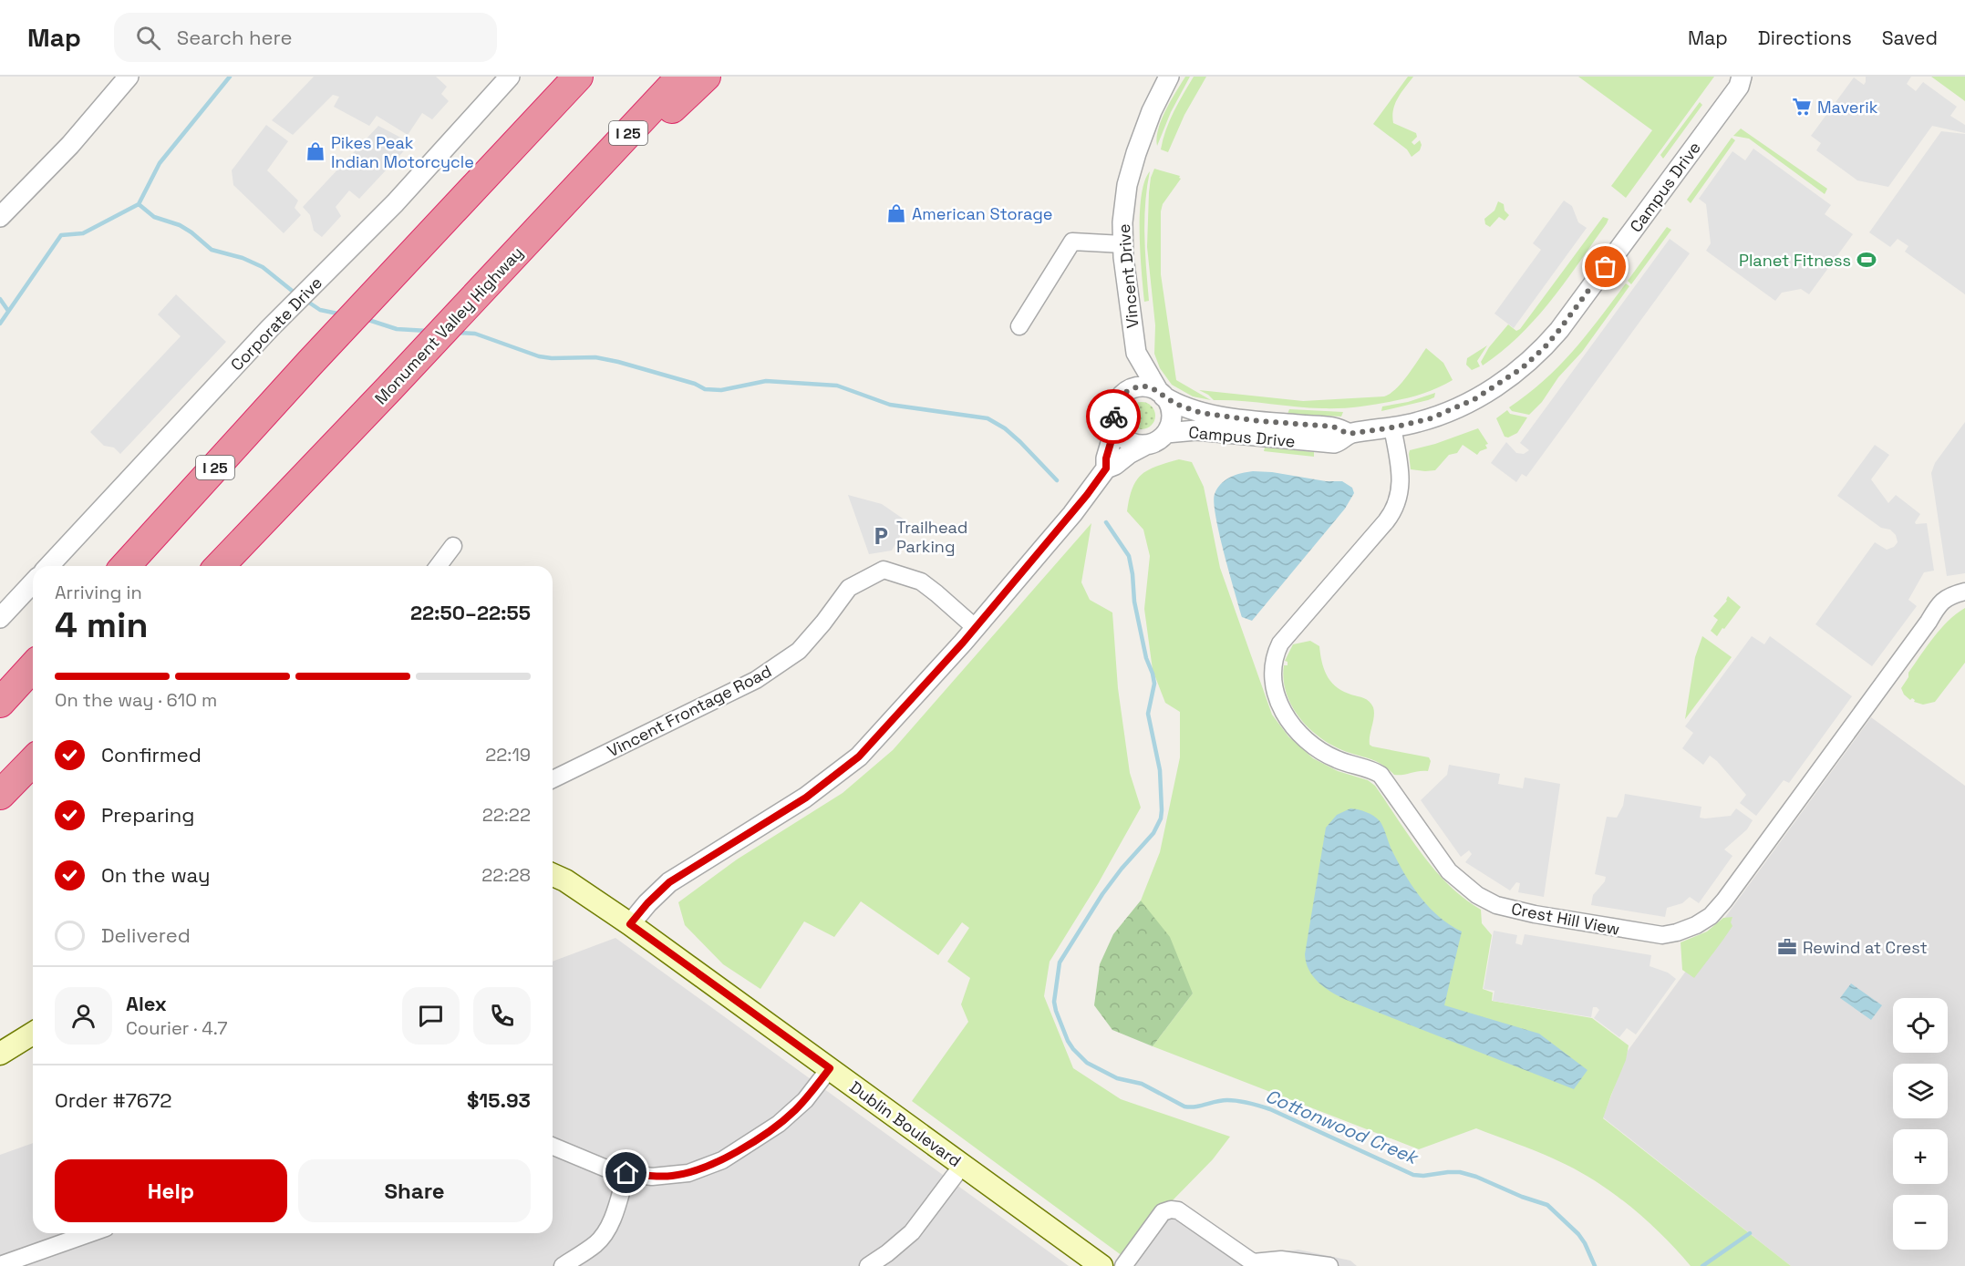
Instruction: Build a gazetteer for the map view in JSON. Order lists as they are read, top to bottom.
{
  "streets": {
    "highway": ["I 25", "Monument Valley Highway"],
    "main road": ["Dublin Boulevard"],
    "street": [
      "Campus Drive",
      "Vincent Drive",
      "Corporate Drive",
      "Vincent Frontage Road",
      "Crest Hill View"
    ]
  },
  "crossings": [
    ["Campus Drive", "Vincent Drive"],
    ["Campus Drive", "Crest Hill View"]
  ],
  "water": ["Cottonwood Creek"],
  "places": {
    "supermarket": ["Maverik"],
    "shop": ["Pikes Peak Indian Motorcycle", "American Storage"],
    "sports": ["Planet Fitness"],
    "parking": ["Trailhead Parking"],
    "office": ["Rewind at Crest"]
  },
  "page": {
    "header": "Map",
    "search": "Search here",
    "nav": ["Map", "Directions", "Saved"],
    "heading": ["4 min", "Arriving in", "22:50–22:55"],
    "panel": [
      "Alex",
      "Courier · 4.7",
      "Order #7672",
      "$15.93"
    ],
    "bar": "On the way · 610 m",
    "list": [
      ["Confirmed", "22:19"],
      ["Preparing", "22:22"],
      ["On the way", "22:28"],
      "Delivered"
    ],
    "map_buttons": ["+", "−"],
    "buttons": ["Help", "Share"]
  }
}
